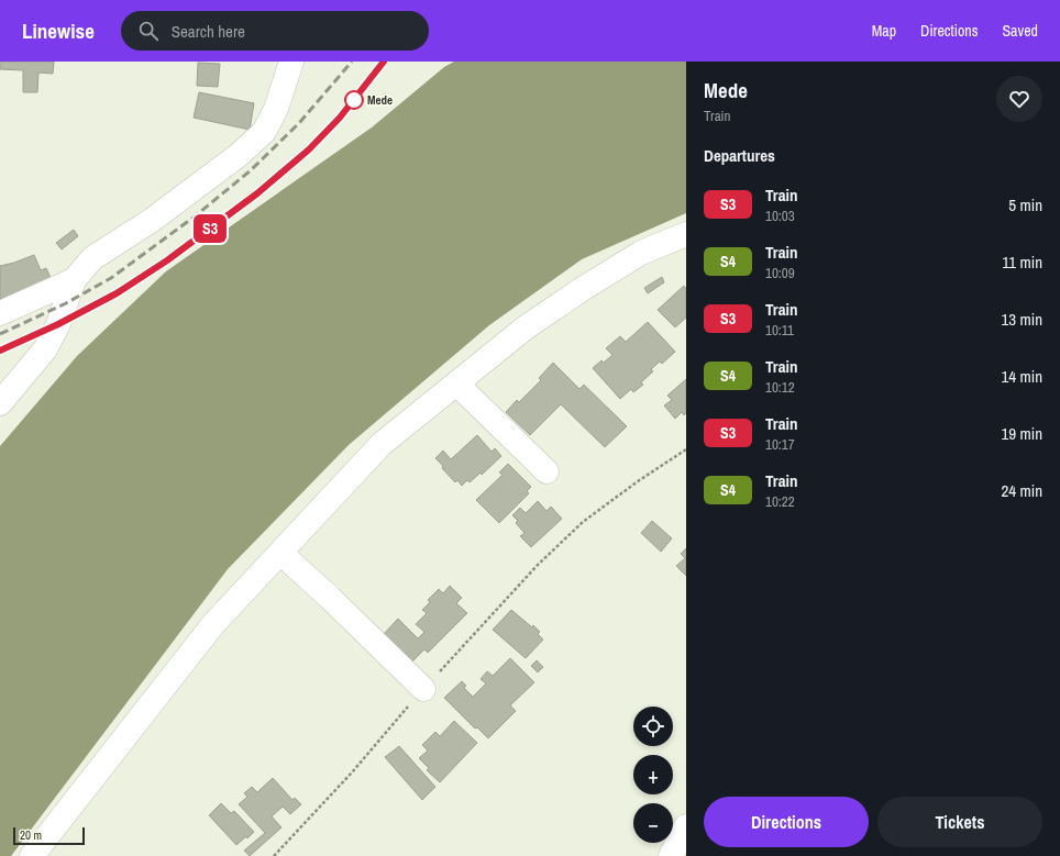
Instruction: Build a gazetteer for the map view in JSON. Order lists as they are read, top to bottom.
{
  "places": ["Mede"],
  "scale_bar": "20 m",
  "page": {
    "header": "Linewise",
    "search": "Search here",
    "nav": ["Map", "Directions", "Saved"],
    "on_map": "S3",
    "heading": [
      ["Mede", "Train"],
      "Departures"
    ],
    "list": [
      {
        "mark": "S3",
        "name": "Train",
        "note": "10:03",
        "value": "5 min"
      },
      {
        "mark": "S4",
        "name": "Train",
        "note": "10:09",
        "value": "11 min"
      },
      {
        "mark": "S3",
        "name": "Train",
        "note": "10:11",
        "value": "13 min"
      },
      {
        "mark": "S4",
        "name": "Train",
        "note": "10:12",
        "value": "14 min"
      },
      {
        "mark": "S3",
        "name": "Train",
        "note": "10:17",
        "value": "19 min"
      },
      {
        "mark": "S4",
        "name": "Train",
        "note": "10:22",
        "value": "24 min"
      }
    ],
    "map_buttons": ["+", "−"],
    "buttons": ["Directions", "Tickets"],
    "scale": "20 m"
  }
}
